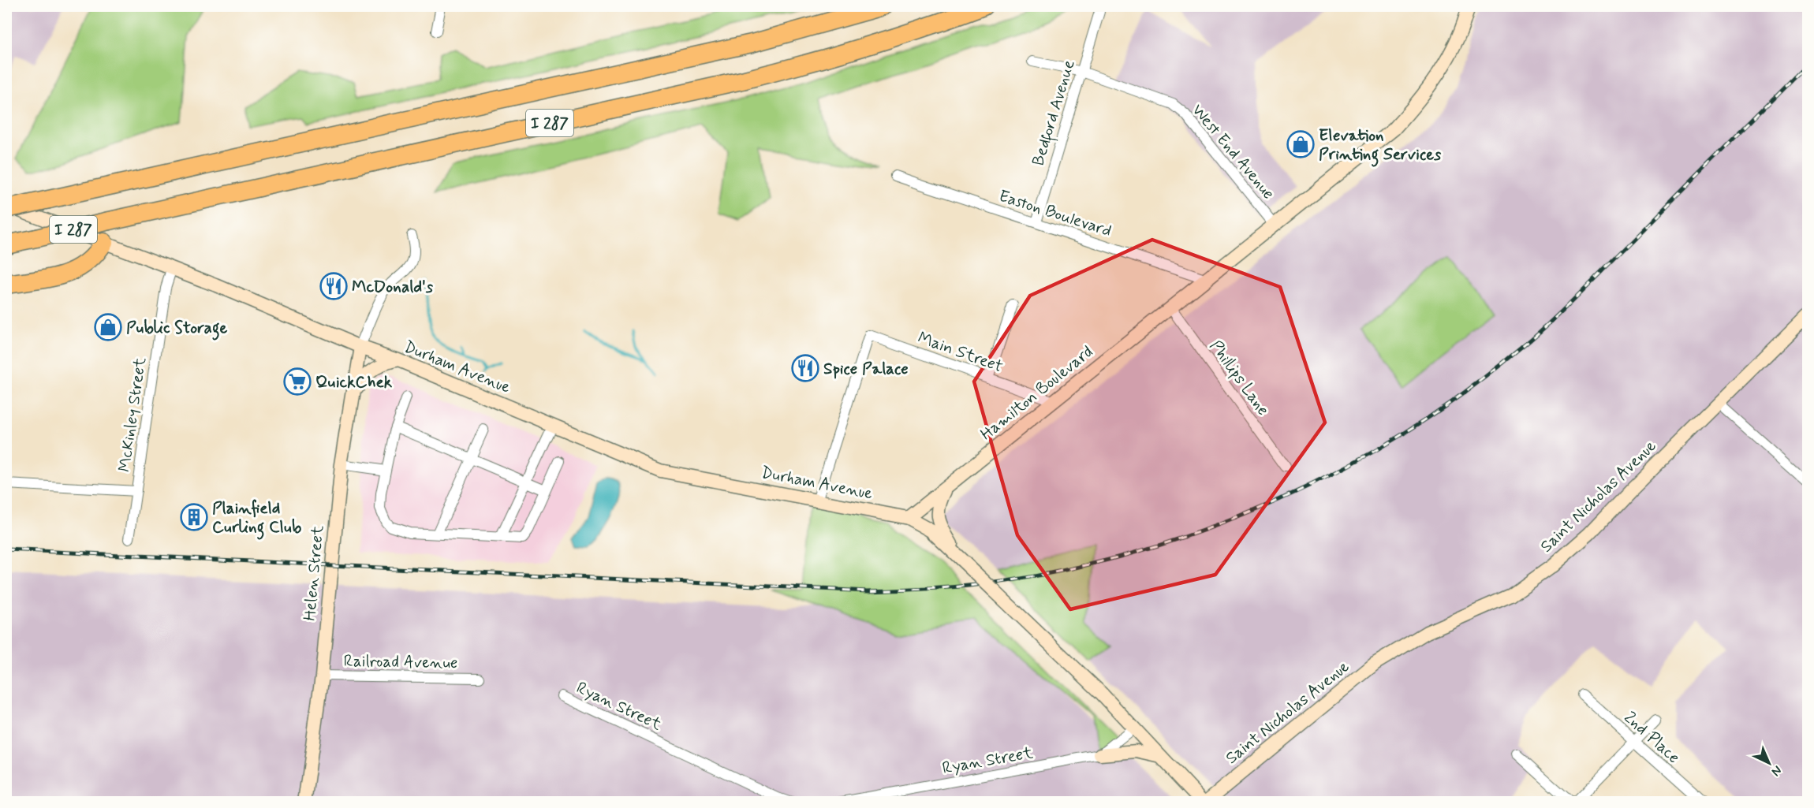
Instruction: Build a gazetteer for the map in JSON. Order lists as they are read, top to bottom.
{
  "streets": {
    "highway": ["I 287"],
    "street": [
      "Bedford Avenue",
      "West End Avenue",
      "Easton Boulevard",
      "Main Street",
      "Durham Avenue",
      "Phillips Lane",
      "Hamilton Boulevard",
      "McKinley Street",
      "Saint Nicholas Avenue",
      "Helen Street",
      "Railroad Avenue",
      "Ryan Street",
      "2nd Place"
    ]
  },
  "crossings": [
    ["Bedford Avenue", "West End Avenue"],
    ["Bedford Avenue", "Easton Boulevard"],
    ["West End Avenue", "Hamilton Boulevard"],
    ["Easton Boulevard", "Hamilton Boulevard"],
    ["Main Street", "Durham Avenue"],
    ["Main Street", "Hamilton Boulevard"],
    ["Durham Avenue", "Hamilton Boulevard"],
    ["Durham Avenue", "McKinley Street"],
    ["Durham Avenue", "Helen Street"],
    ["Phillips Lane", "Hamilton Boulevard"],
    ["Helen Street", "Railroad Avenue"]
  ],
  "places": {
    "shop": ["Elevation Printing Services", "Public Storage"],
    "restaurant": ["McDonald's", "Spice Palace"],
    "supermarket": ["QuickChek"],
    "building": ["Plainfield Curling Club"]
  },
  "north": "bottom right"
}
